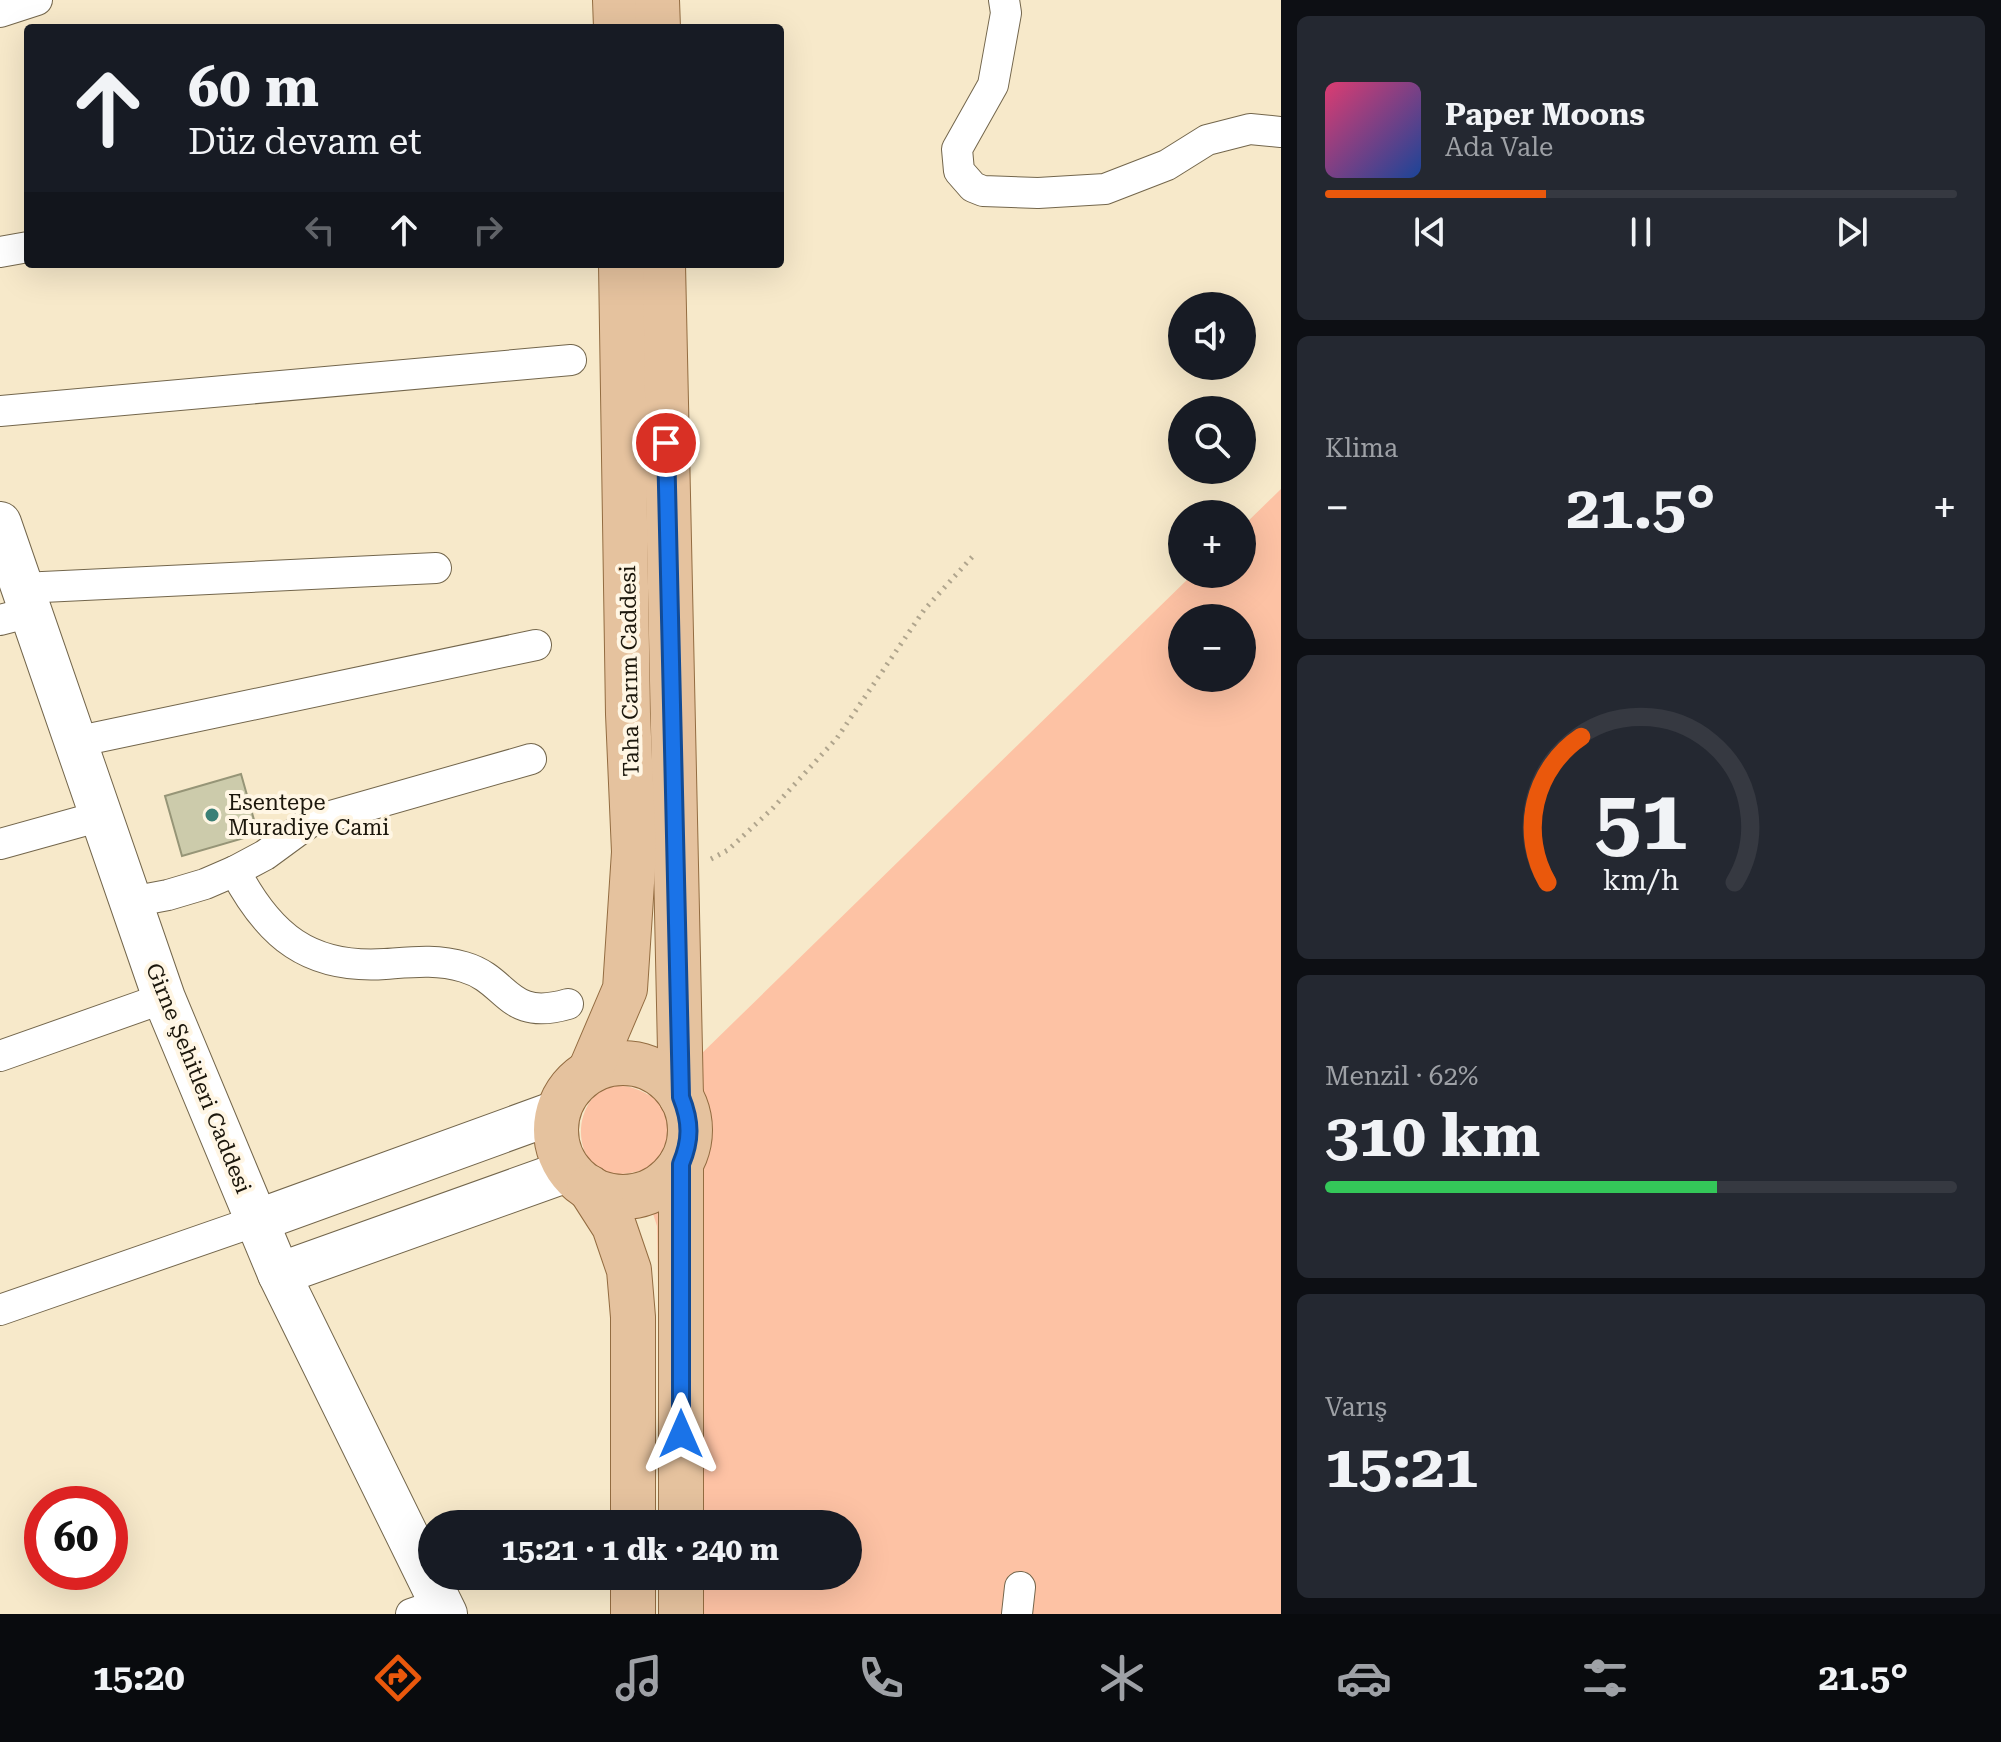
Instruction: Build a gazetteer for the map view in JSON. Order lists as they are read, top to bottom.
{
  "streets": {
    "main road": ["Taha Carım Caddesi"],
    "street": ["Girne Şehitleri Caddesi"]
  },
  "places": ["Esentepe Muradiye Cami"],
  "page": {
    "turn": ["60 m", "Düz devam et"],
    "song": ["Paper Moons", "Ada Vale"],
    "map_buttons": ["+", "−"],
    "tile": [
      "Klima",
      ["Menzil · 62%", "310 km"],
      ["Varış", "15:21"]
    ],
    "heat": ["−", "21.5°", "+"],
    "limit": "60",
    "trip": "15:21 · 1 dk · 240 m",
    "tabs": ["15:20", "21.5°"],
    "gauge": ["51", "km/h"]
  }
}
